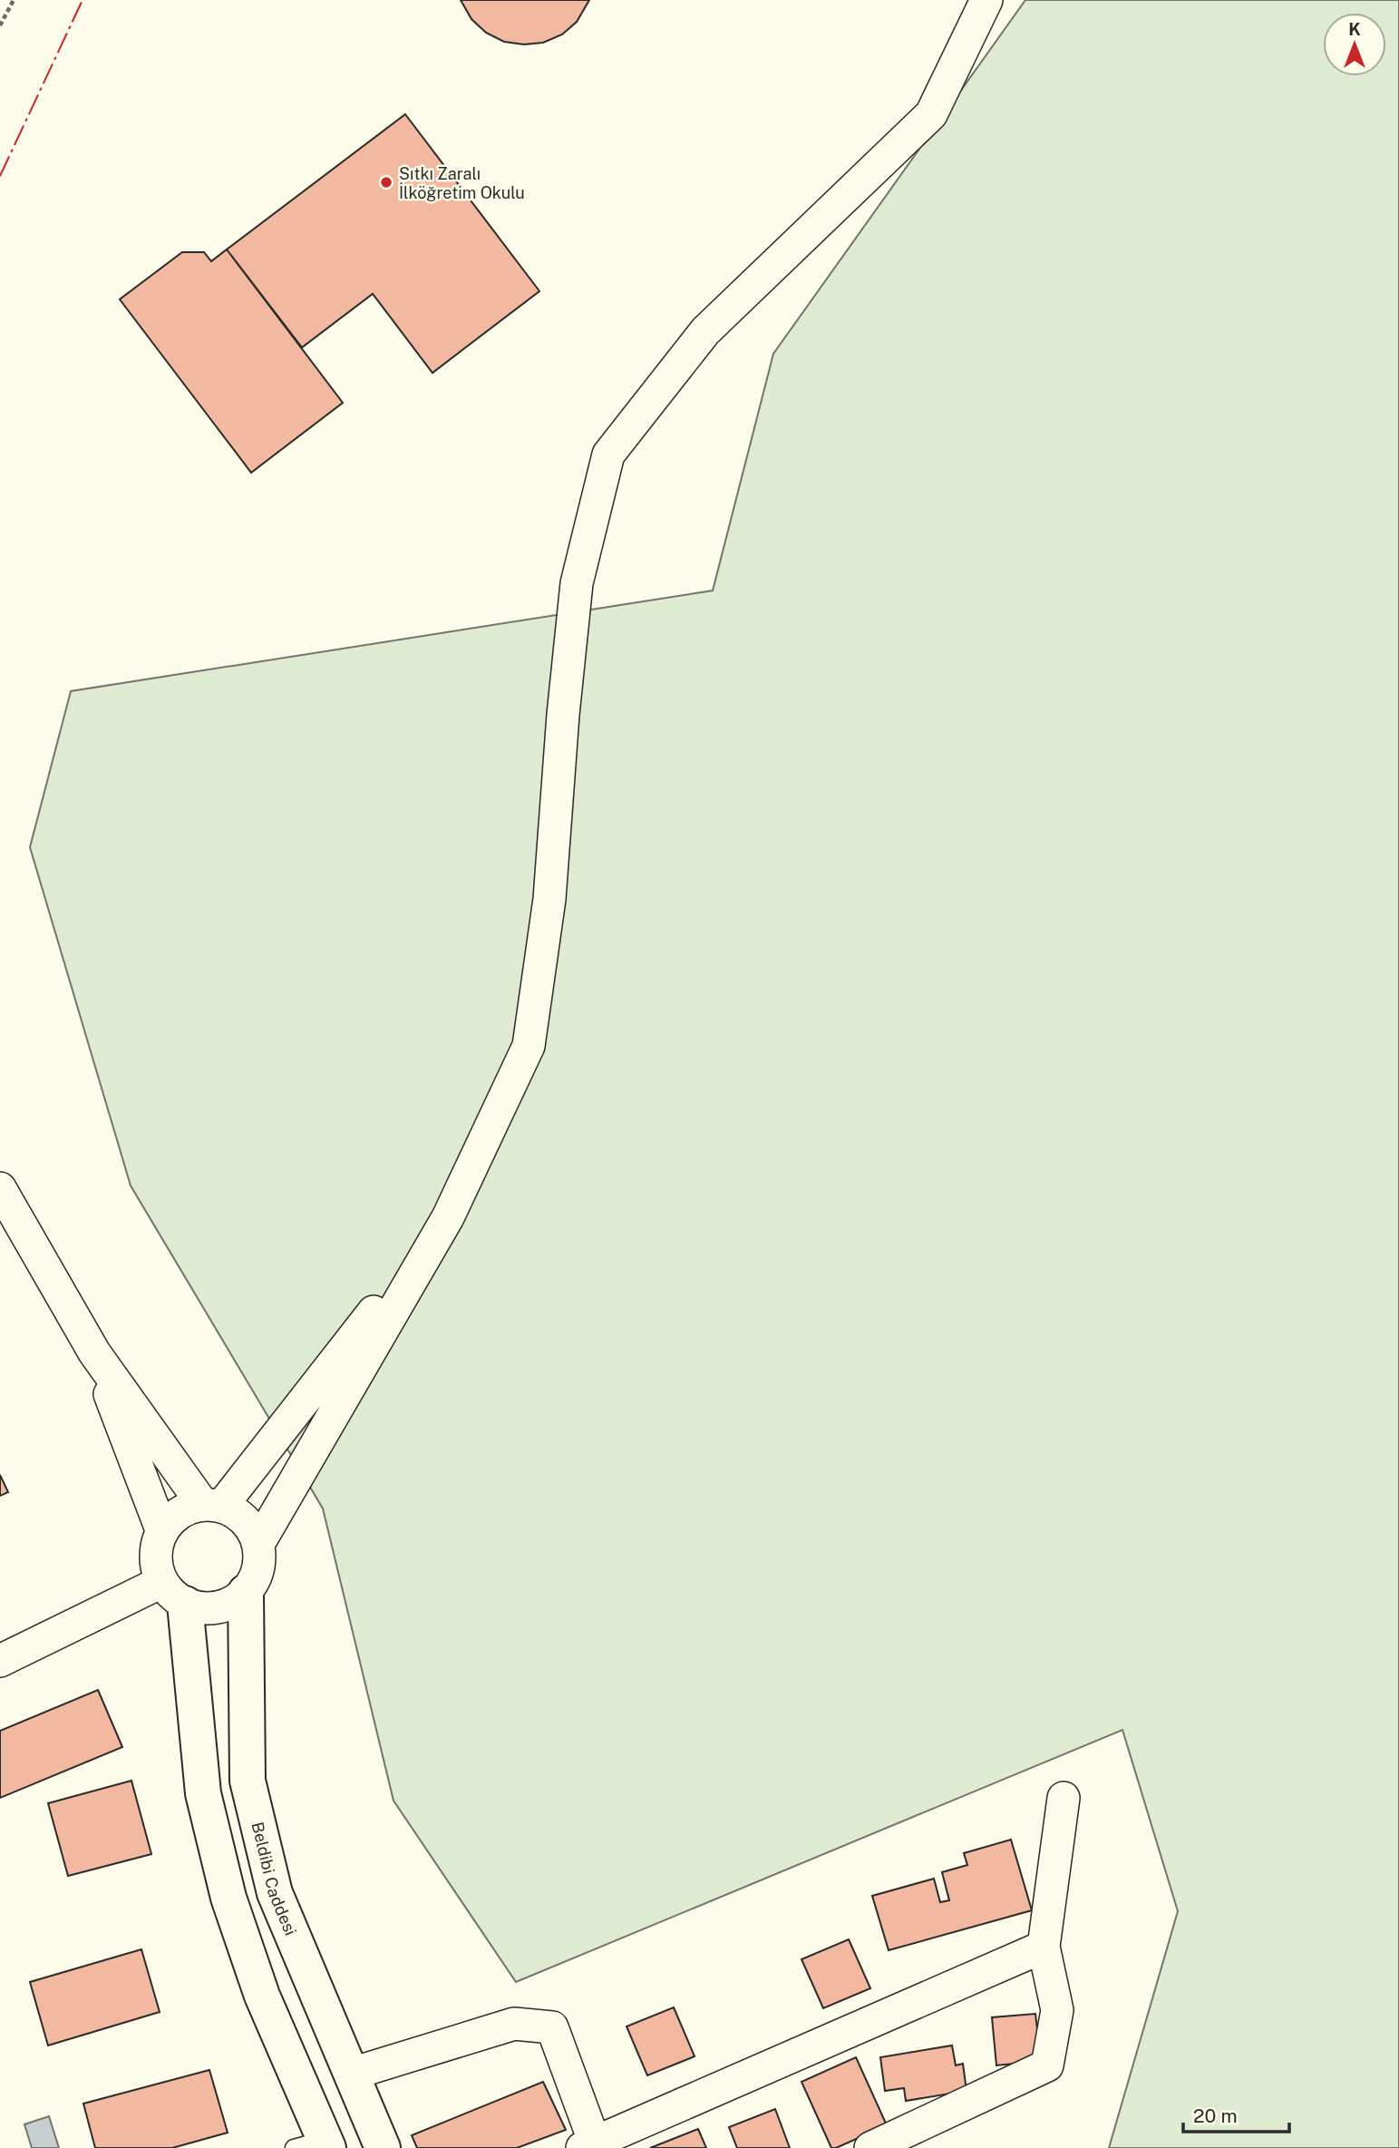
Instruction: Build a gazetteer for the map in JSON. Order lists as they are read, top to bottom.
{
  "streets": {
    "street": ["Beldibi Caddesi"]
  },
  "places": ["Sıtkı Zaralı İlköğretim Okulu"],
  "scale_bar": "20 m",
  "north": "top"
}
